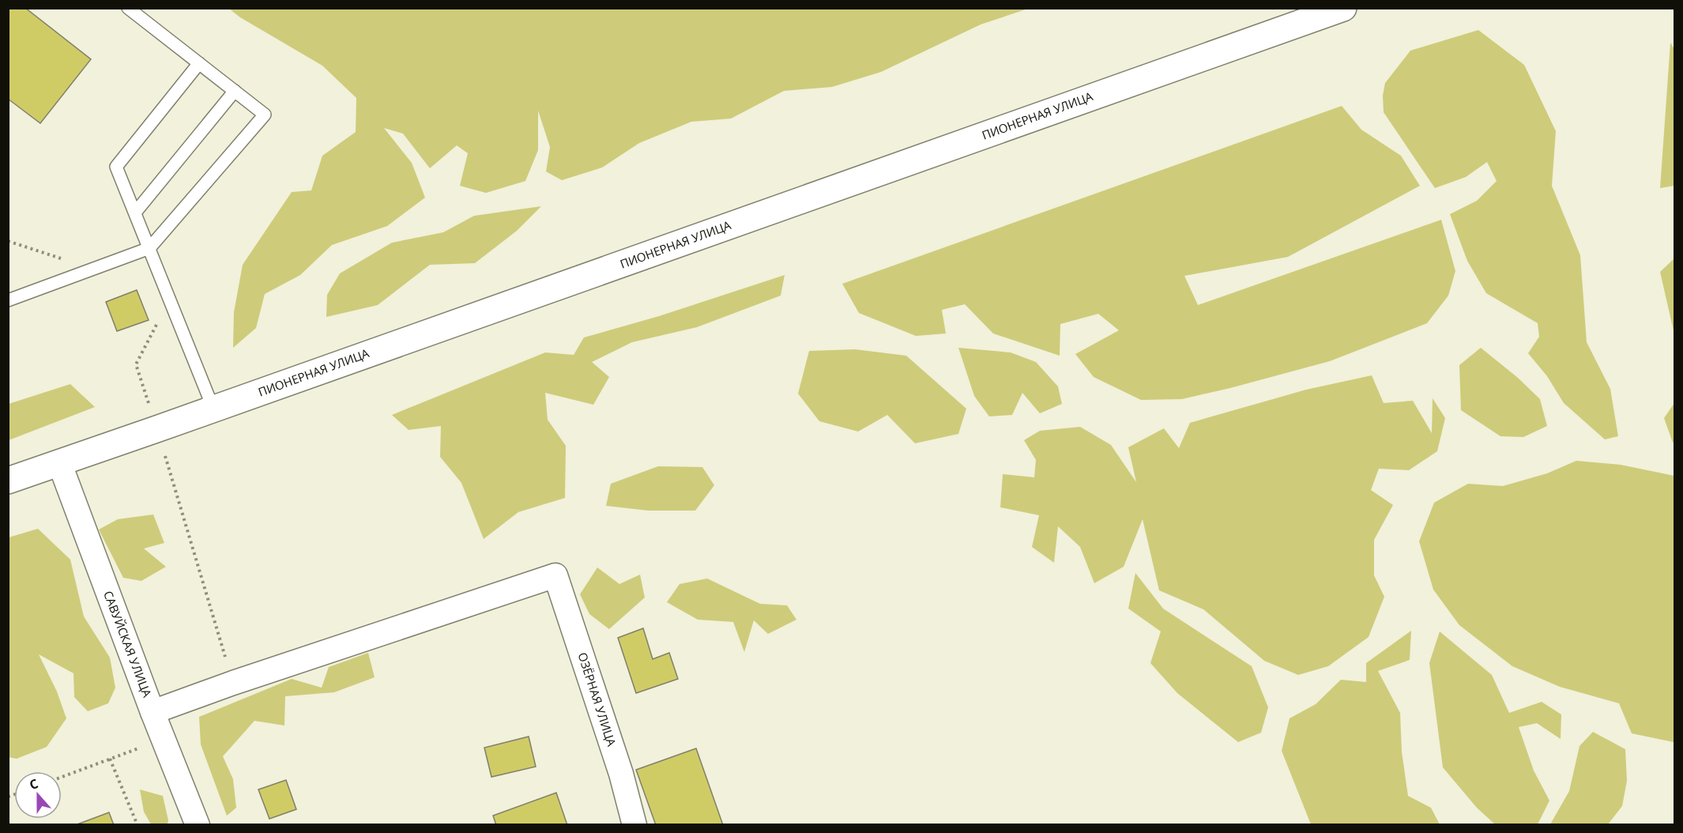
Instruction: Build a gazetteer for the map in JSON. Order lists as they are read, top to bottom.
{
  "streets": {
    "main road": ["ПИОНЕРНАЯ УЛИЦА"],
    "street": ["САВУЙСКАЯ УЛИЦА", "ОЗЁРНАЯ УЛИЦА"]
  },
  "crossings": [
    ["ПИОНЕРНАЯ УЛИЦА", "САВУЙСКАЯ УЛИЦА"],
    ["САВУЙСКАЯ УЛИЦА", "ОЗЁРНАЯ УЛИЦА"]
  ],
  "north": "top"
}
